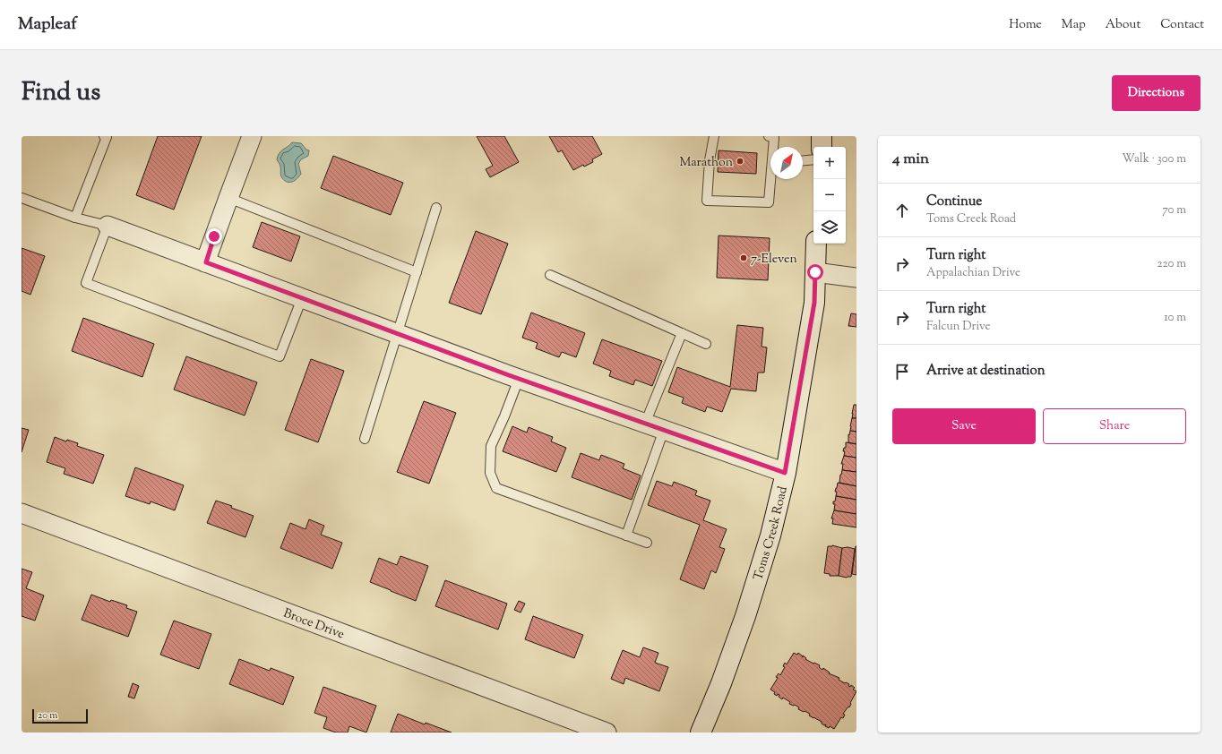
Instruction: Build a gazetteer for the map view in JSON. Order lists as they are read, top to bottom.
{
  "streets": {
    "main road": ["Toms Creek Road"],
    "street": ["Broce Drive"]
  },
  "places": ["Marathon", "7-Eleven"],
  "scale_bar": "20 m",
  "north": "top right",
  "page": {
    "header": "Mapleaf",
    "nav": [
      "Home",
      "Map",
      "About",
      "Contact"
    ],
    "title": "Find us",
    "buttons": [
      "Directions",
      ["Save", "Share"]
    ],
    "heading": ["4 min", "Walk · 300 m"],
    "map_buttons": ["+", "−"],
    "list": [
      ["Continue", "Toms Creek Road", "70 m"],
      ["Turn right", "Appalachian Drive", "220 m"],
      ["Turn right", "Falcun Drive", "10 m"],
      "Arrive at destination"
    ],
    "scale": "20 m"
  }
}
